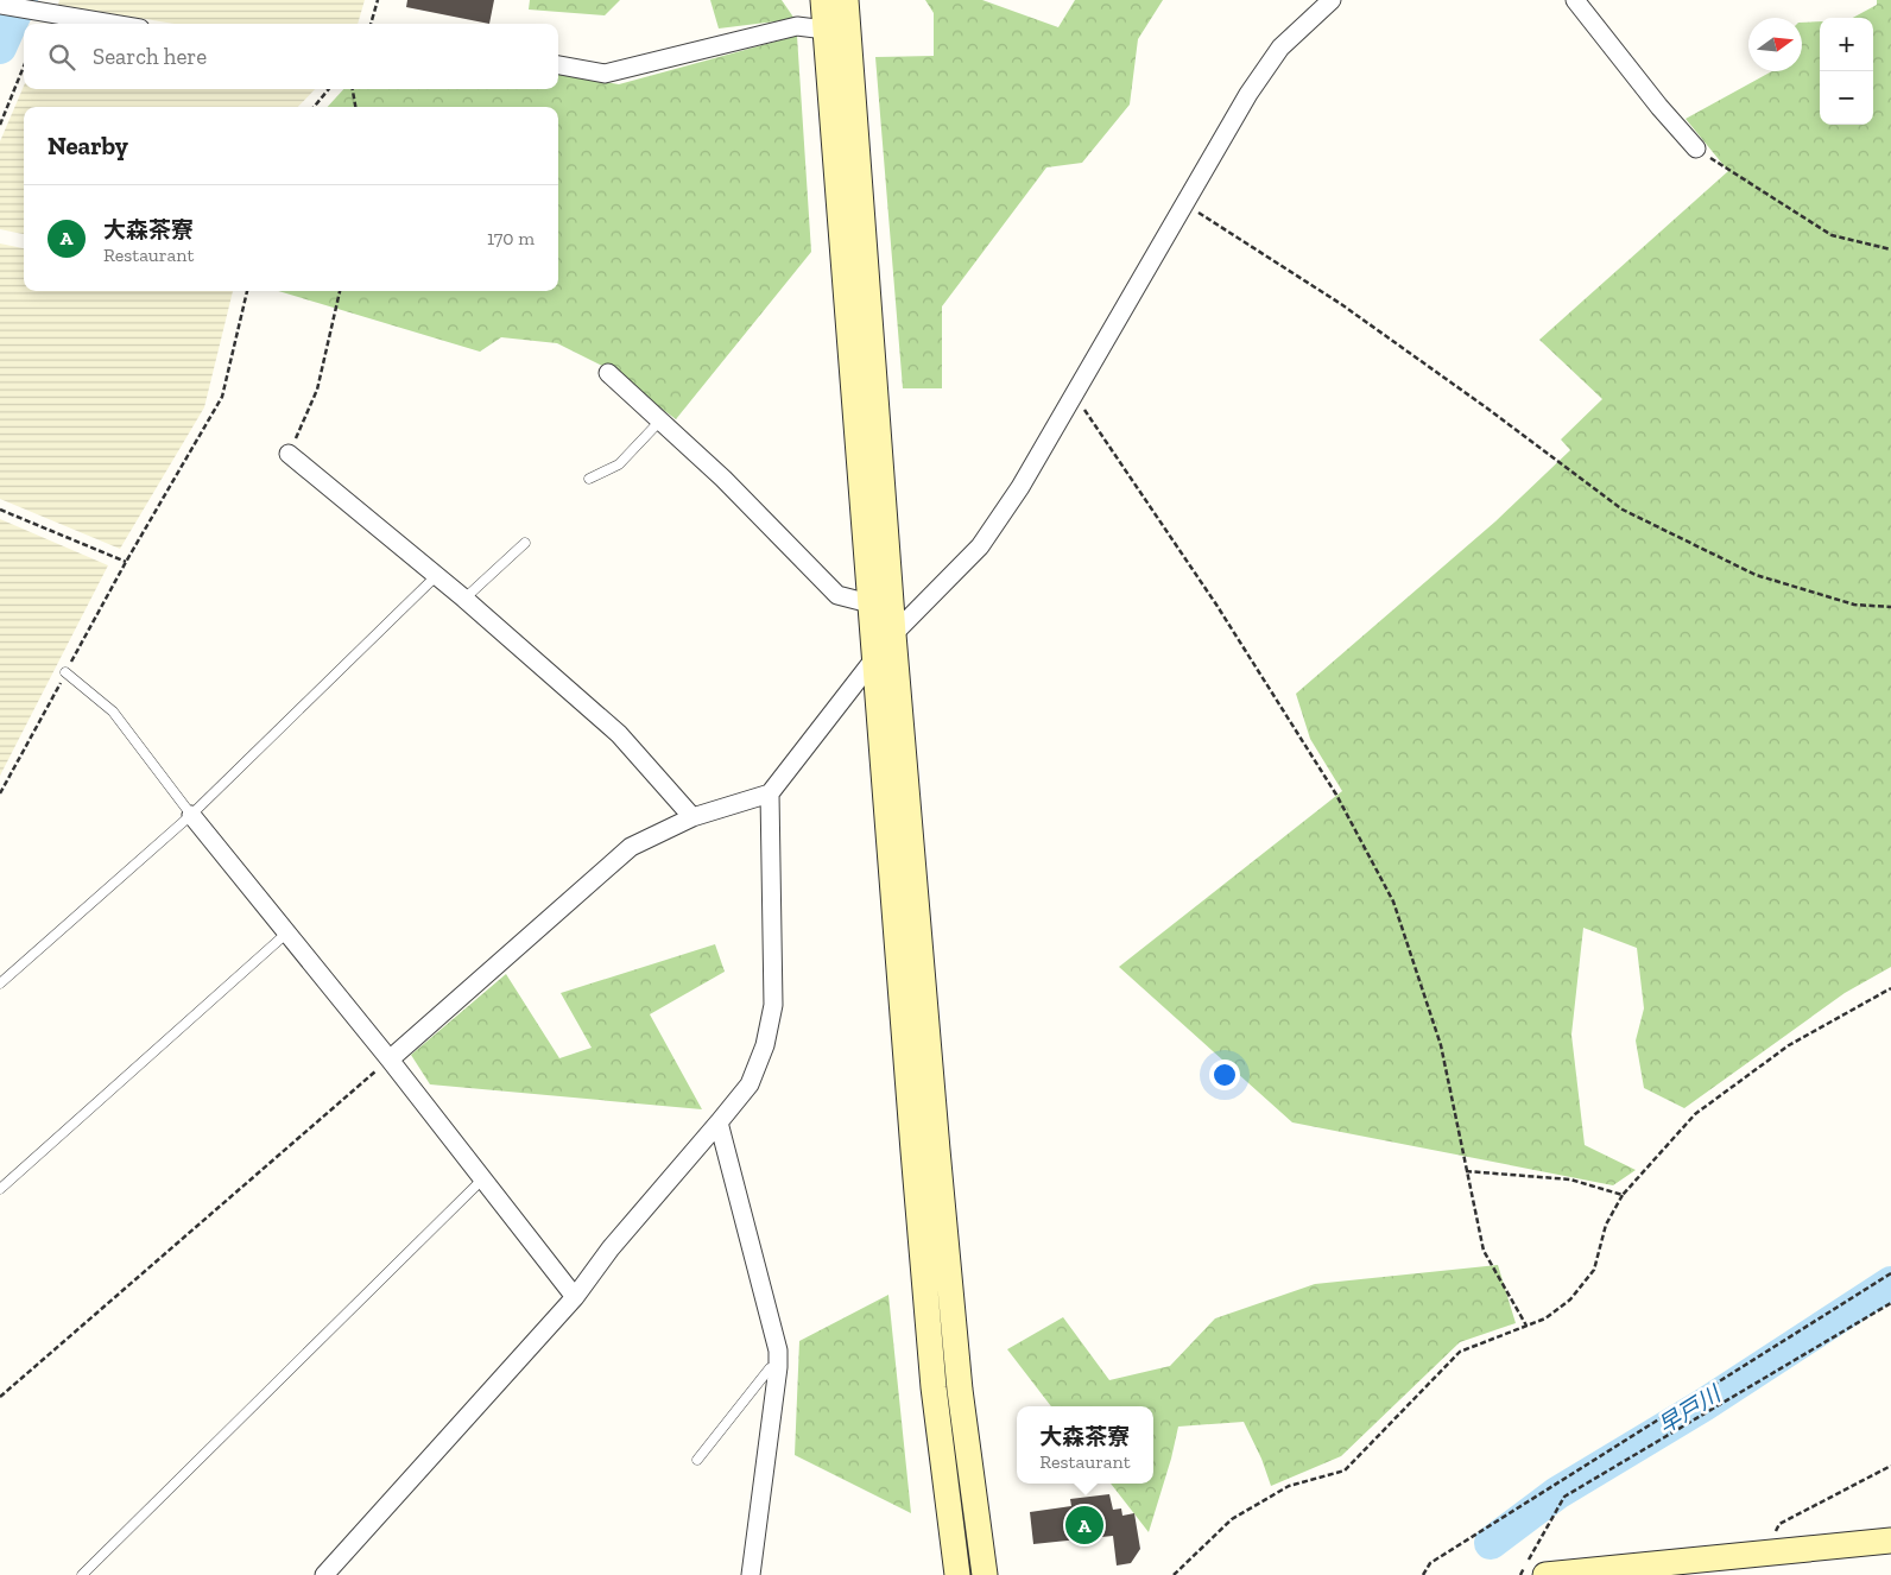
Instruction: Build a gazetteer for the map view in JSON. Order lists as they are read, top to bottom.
{
  "water": ["早戸川"],
  "north": "right",
  "page": {
    "map_buttons": ["+", "−"],
    "search": "Search here",
    "heading": "Nearby",
    "list": [
      {
        "mark": "A",
        "name": "大森茶寮",
        "note": "Restaurant",
        "value": "170 m"
      }
    ],
    "popup": ["大森茶寮", "Restaurant"],
    "pins": "A"
  }
}
